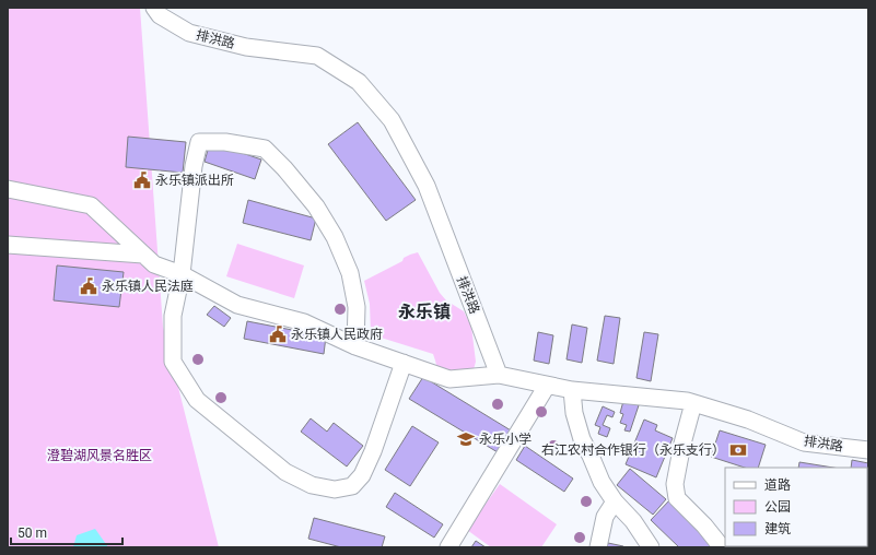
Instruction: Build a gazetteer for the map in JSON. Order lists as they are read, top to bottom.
{
  "streets": {
    "street": ["排洪路"]
  },
  "districts": ["永乐镇"],
  "parks": ["澄碧湖风景名胜区"],
  "places": {
    "public building": ["永乐镇派出所", "永乐镇人民法庭", "永乐镇人民政府"],
    "school or university": ["永乐小学"],
    "bank": ["右江农村合作银行（永乐支行）"]
  },
  "legend": ["道路", "公园", "建筑"],
  "scale_bar": "50 m"
}
